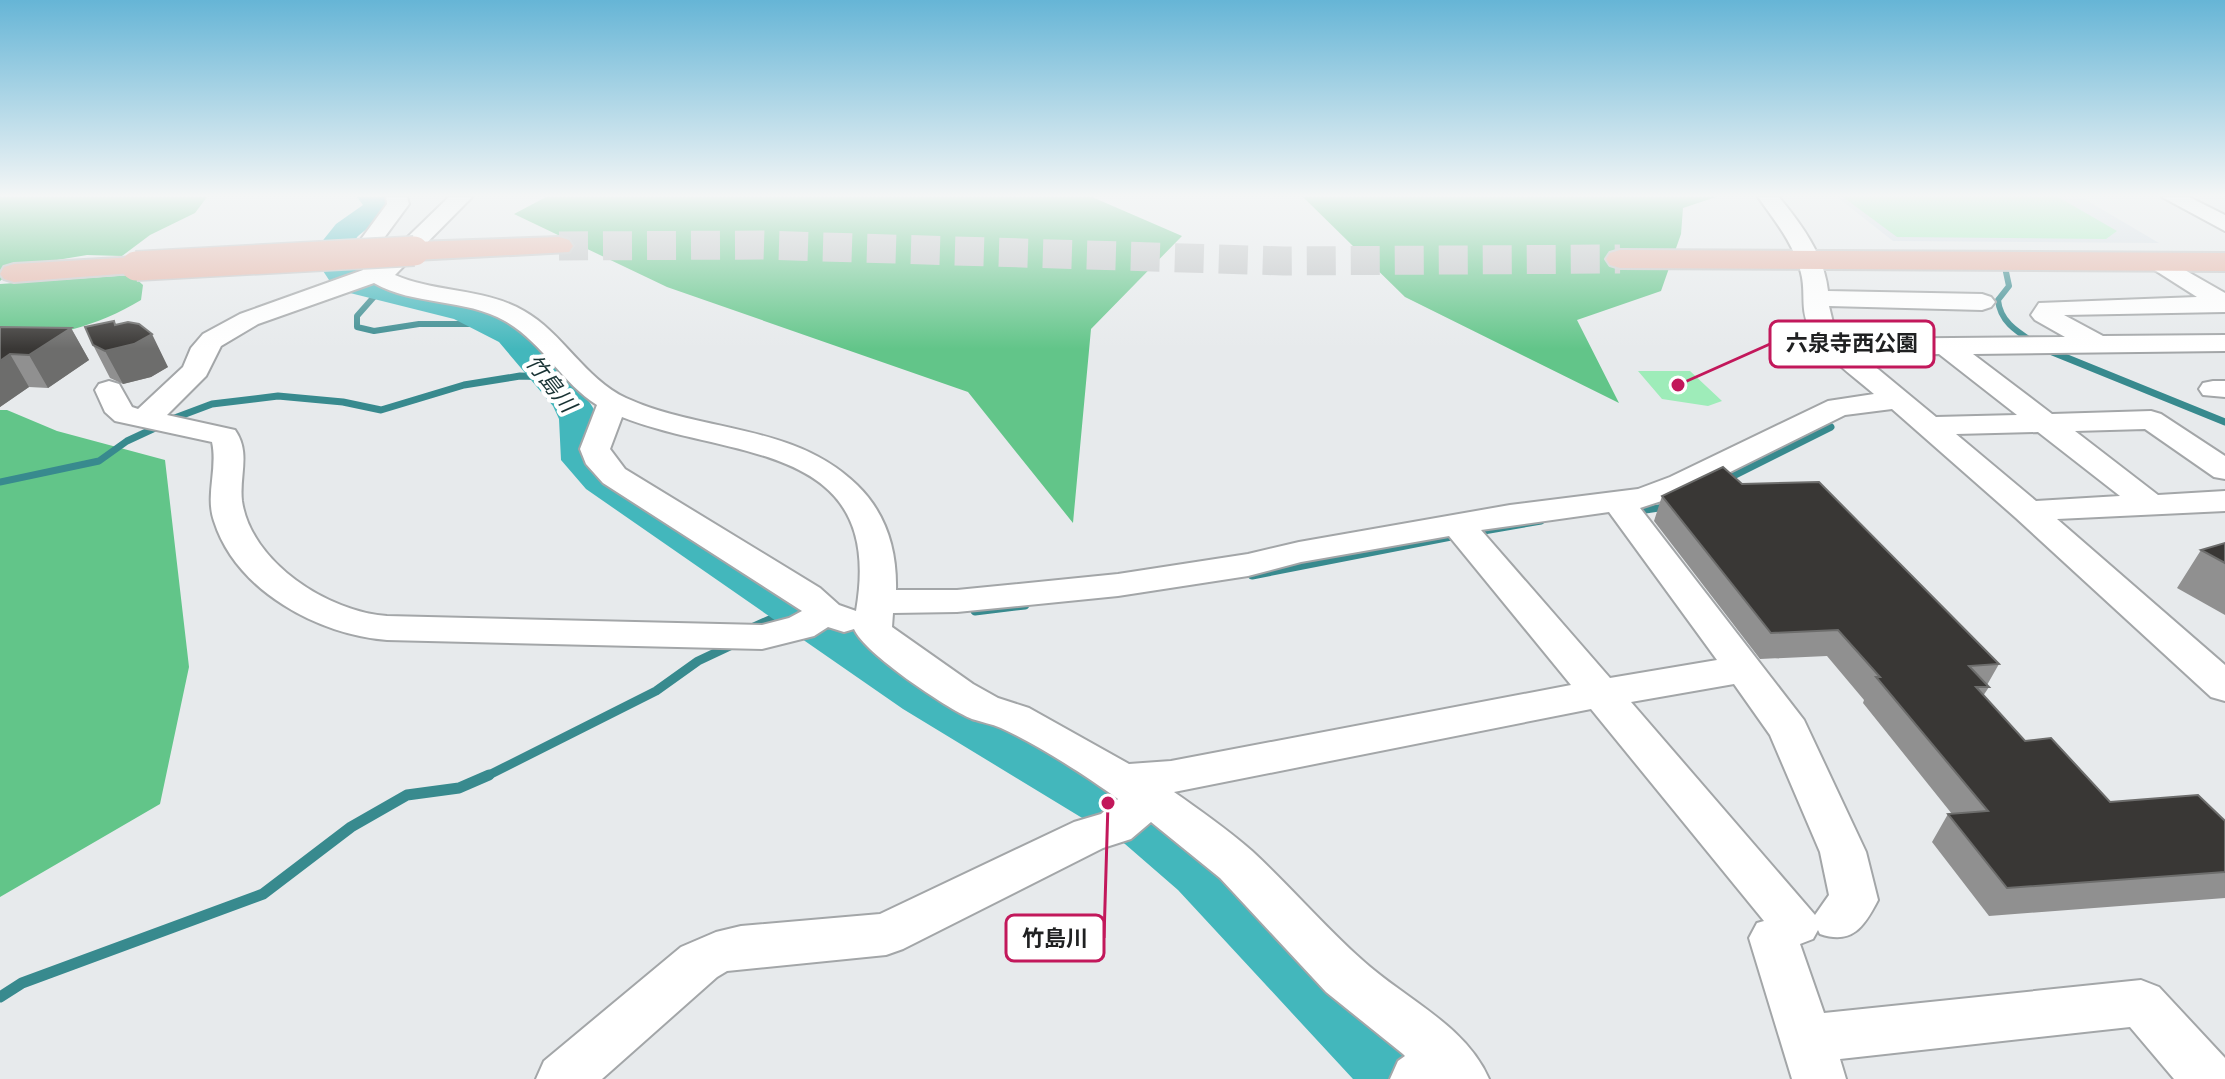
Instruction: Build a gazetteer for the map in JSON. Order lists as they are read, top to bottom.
{
  "water": ["竹島川"],
  "places": ["六泉寺西公園", "竹島川"]
}
